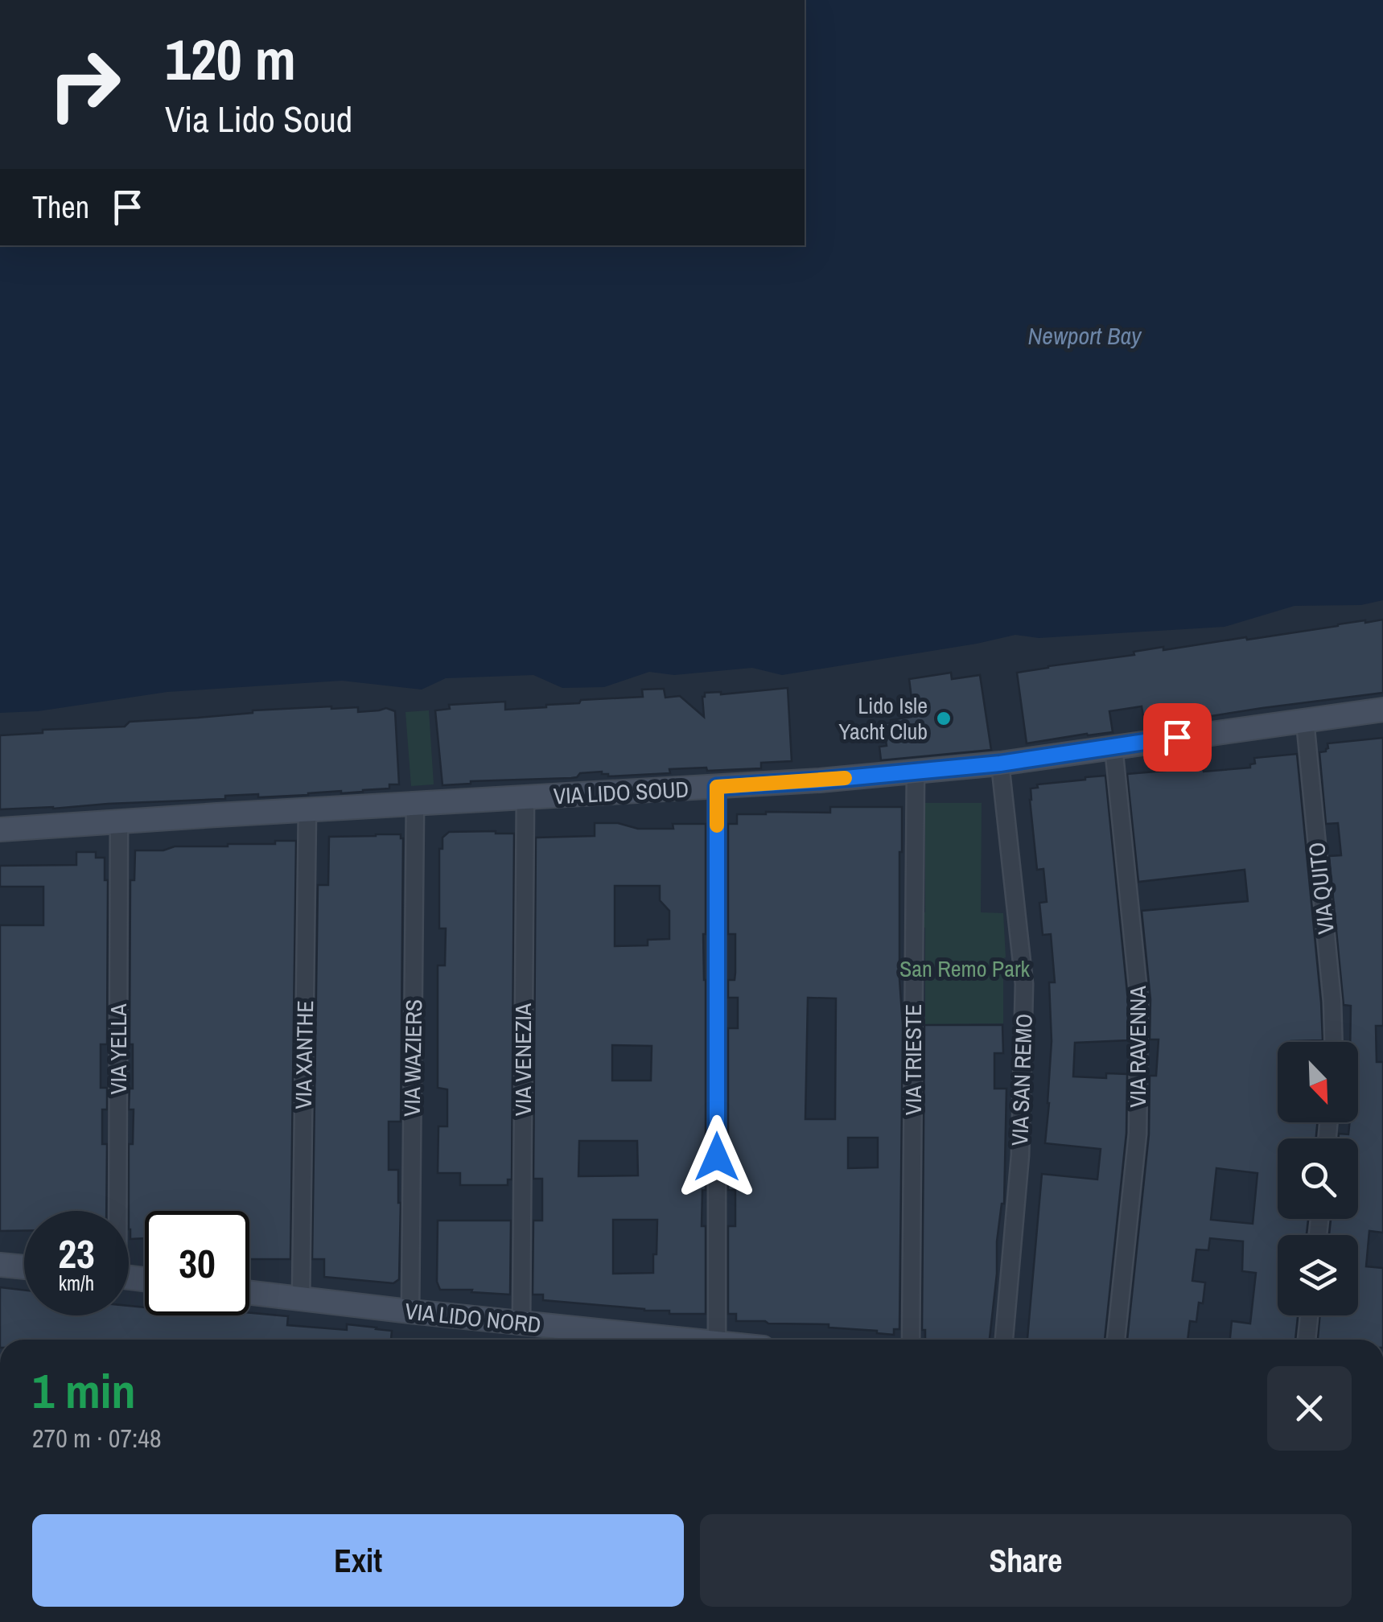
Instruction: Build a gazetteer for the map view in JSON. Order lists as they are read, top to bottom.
{
  "streets": {
    "street": [
      "VIA LIDO SOUD",
      "VIA QUITO",
      "VIA RAVENNA",
      "VIA YELLA",
      "VIA XANTHE",
      "VIA WAZIERS",
      "VIA VENEZIA",
      "VIA TRIESTE",
      "VIA SAN REMO",
      "VIA LIDO NORD"
    ]
  },
  "crossings": [
    ["VIA LIDO SOUD", "VIA QUITO"],
    ["VIA LIDO SOUD", "VIA RAVENNA"],
    ["VIA LIDO SOUD", "VIA YELLA"],
    ["VIA LIDO SOUD", "VIA XANTHE"],
    ["VIA LIDO SOUD", "VIA WAZIERS"],
    ["VIA LIDO SOUD", "VIA VENEZIA"],
    ["VIA LIDO SOUD", "VIA TRIESTE"],
    ["VIA LIDO SOUD", "VIA SAN REMO"],
    ["VIA XANTHE", "VIA LIDO NORD"],
    ["VIA WAZIERS", "VIA LIDO NORD"],
    ["VIA VENEZIA", "VIA LIDO NORD"]
  ],
  "water": ["Newport Bay"],
  "parks": ["San Remo Park"],
  "places": ["Lido Isle Yacht Club"],
  "north": "bottom right",
  "page": {
    "turn": ["120 m", "Via Lido Soud"],
    "then": "Then",
    "speed": "23 km/h",
    "limit": "30",
    "heading": ["1 min", "270 m · 07:48"],
    "buttons": ["Exit", "Share"]
  }
}
